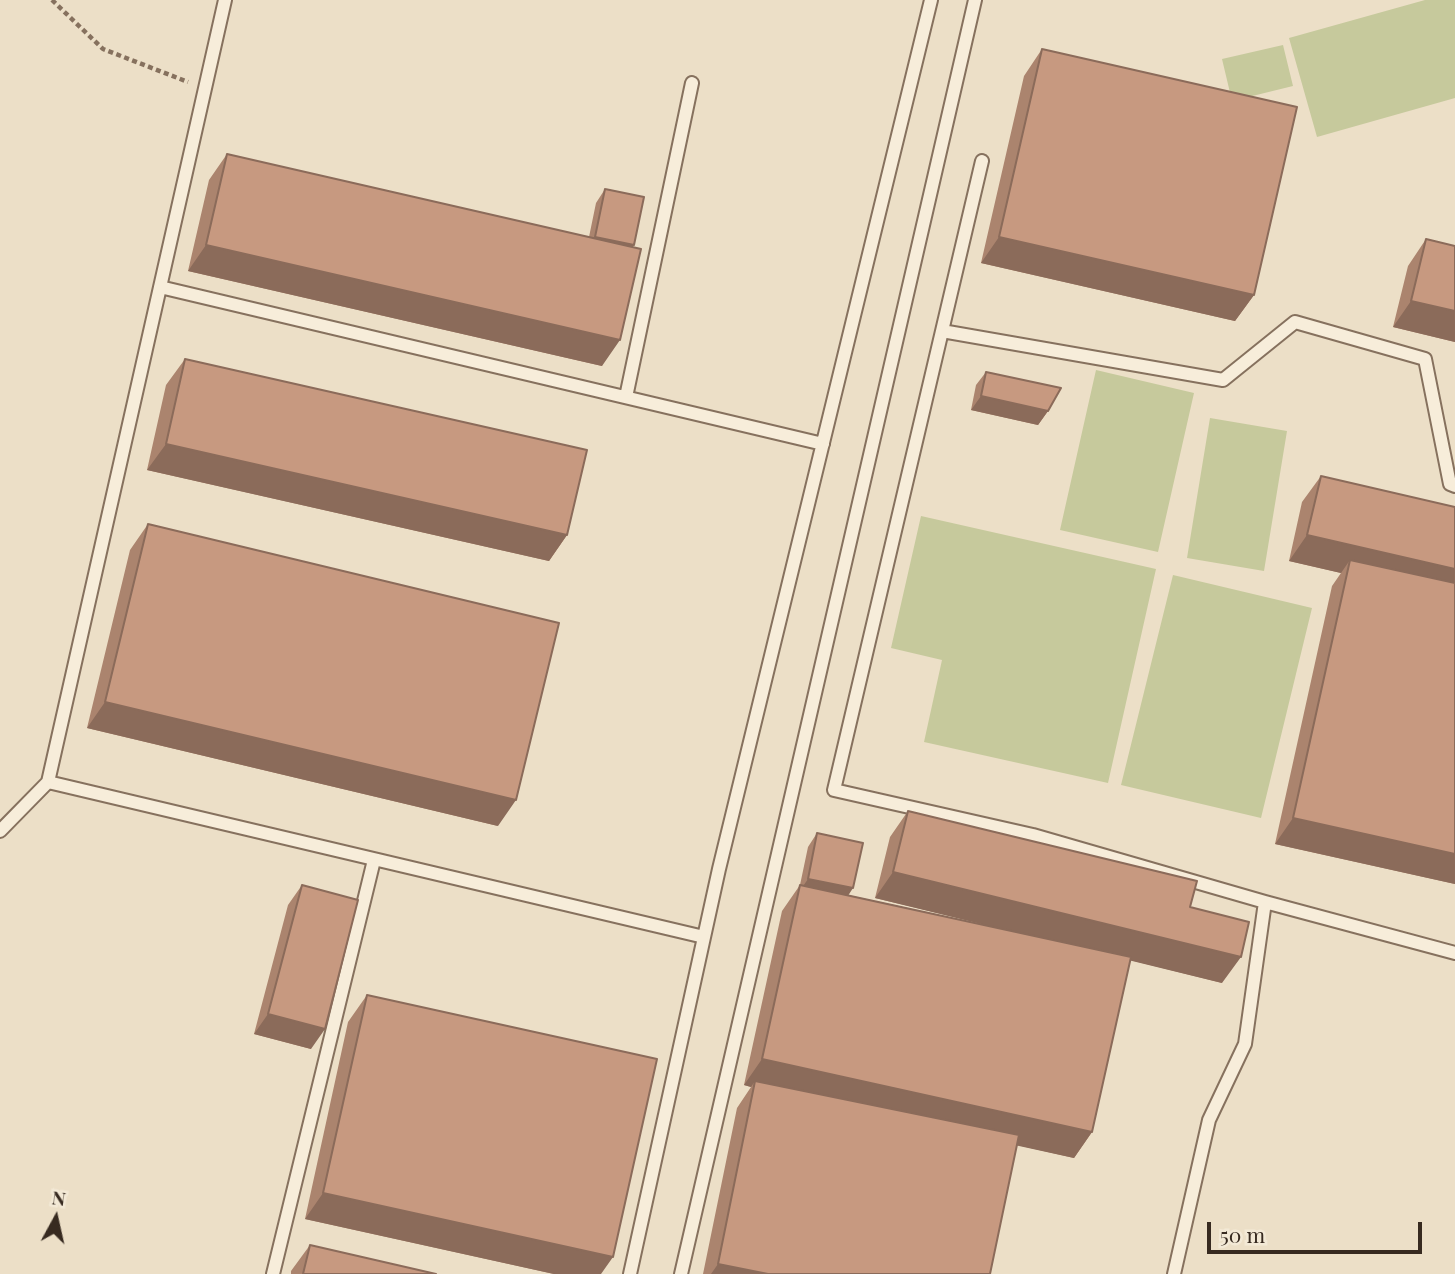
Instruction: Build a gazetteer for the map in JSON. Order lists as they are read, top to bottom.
{
  "scale_bar": "50 m",
  "north": "top"
}
